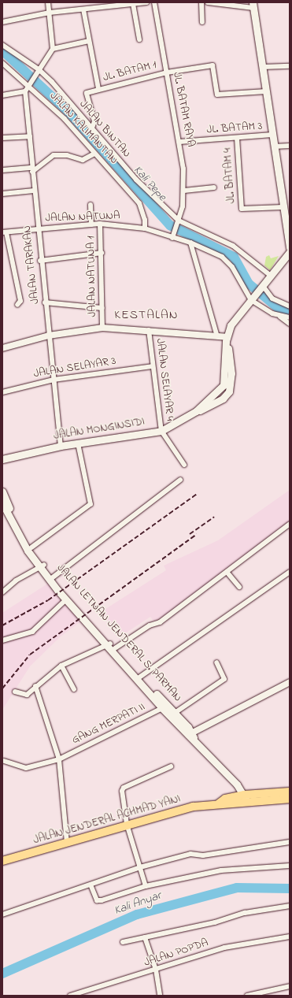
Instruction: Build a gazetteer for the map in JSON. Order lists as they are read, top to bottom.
{
  "streets": {
    "main road": ["JALAN MONGINSIDI", "JALAN LETNAN JENDERAL S. PARMAN", "JALAN JENDERAL ACHMAD YANI"],
    "street": [
      "JL. BATAM 1",
      "JL. BATAM RAYA",
      "JALAN KALIMANTAN",
      "JL. BATAM 3",
      "JALAN BINTAN",
      "JL. BATAM 4",
      "JALAN NATUNA",
      "JALAN TARAKAN",
      "JALAN NATUNA 1",
      "JALAN SELAYAR 3",
      "JALAN SELAYAR 4",
      "GANG MERPATI II",
      "JALAN POPDA"
    ]
  },
  "crossings": [
    ["JL. BATAM 1", "JL. BATAM RAYA"],
    ["JL. BATAM 1", "JALAN BINTAN"],
    ["JL. BATAM RAYA", "JL. BATAM 3"],
    ["JL. BATAM RAYA", "JALAN BINTAN"],
    ["JALAN KALIMANTAN", "JALAN NATUNA"],
    ["JALAN KALIMANTAN", "JALAN TARAKAN"],
    ["JL. BATAM 3", "JL. BATAM 4"],
    ["JALAN BINTAN", "JALAN TARAKAN"],
    ["JALAN NATUNA", "JALAN TARAKAN"],
    ["JALAN NATUNA", "JALAN NATUNA 1"],
    ["JALAN TARAKAN", "JALAN SELAYAR 3"],
    ["JALAN TARAKAN", "JALAN MONGINSIDI"],
    ["JALAN SELAYAR 3", "JALAN SELAYAR 4"],
    ["JALAN SELAYAR 4", "JALAN MONGINSIDI"],
    ["JALAN LETNAN JENDERAL S. PARMAN", "GANG MERPATI II"],
    ["JALAN LETNAN JENDERAL S. PARMAN", "JALAN JENDERAL ACHMAD YANI"]
  ],
  "districts": ["KESTALAN"],
  "water": ["Kali Pepe", "Kali Anyar"]
}
